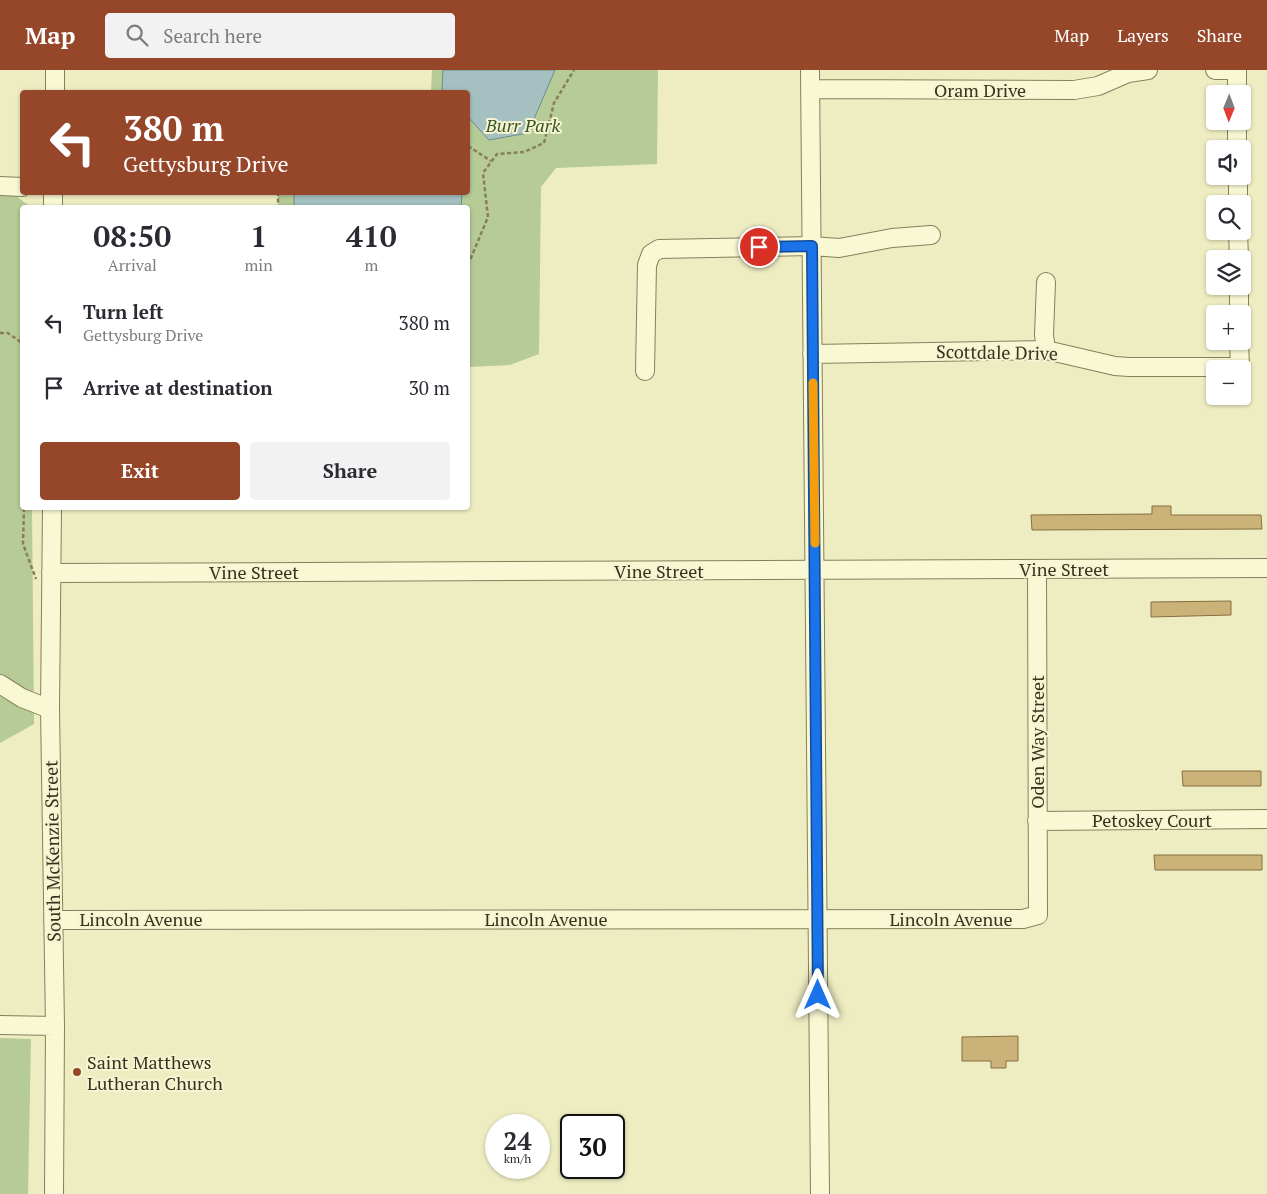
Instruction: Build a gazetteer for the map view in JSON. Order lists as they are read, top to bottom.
{
  "streets": {
    "street": [
      "Oram Drive",
      "Scottdale Drive",
      "Vine Street",
      "Oden Way Street",
      "Petoskey Court",
      "South McKenzie Street",
      "Lincoln Avenue"
    ]
  },
  "crossings": [
    ["Vine Street", "Oden Way Street"],
    ["Vine Street", "South McKenzie Street"],
    ["Oden Way Street", "Petoskey Court"],
    ["Oden Way Street", "Lincoln Avenue"],
    ["South McKenzie Street", "Lincoln Avenue"]
  ],
  "parks": ["Burr Park"],
  "places": ["Saint Matthews Lutheran Church"],
  "north": "bottom",
  "page": {
    "header": "Map",
    "search": "Search here",
    "nav": ["Map", "Layers", "Share"],
    "map_buttons": ["+", "−"],
    "turn": ["380 m", "Gettysburg Drive"],
    "eta": [
      "08:50",
      "Arrival",
      "1",
      "min",
      "410",
      "m"
    ],
    "list": [
      {
        "name": "Turn left",
        "note": "Gettysburg Drive",
        "value": "380 m"
      },
      {
        "name": "Arrive at destination",
        "value": "30 m"
      }
    ],
    "buttons": ["Exit", "Share"],
    "speed": "24 km/h",
    "limit": "30"
  }
}
